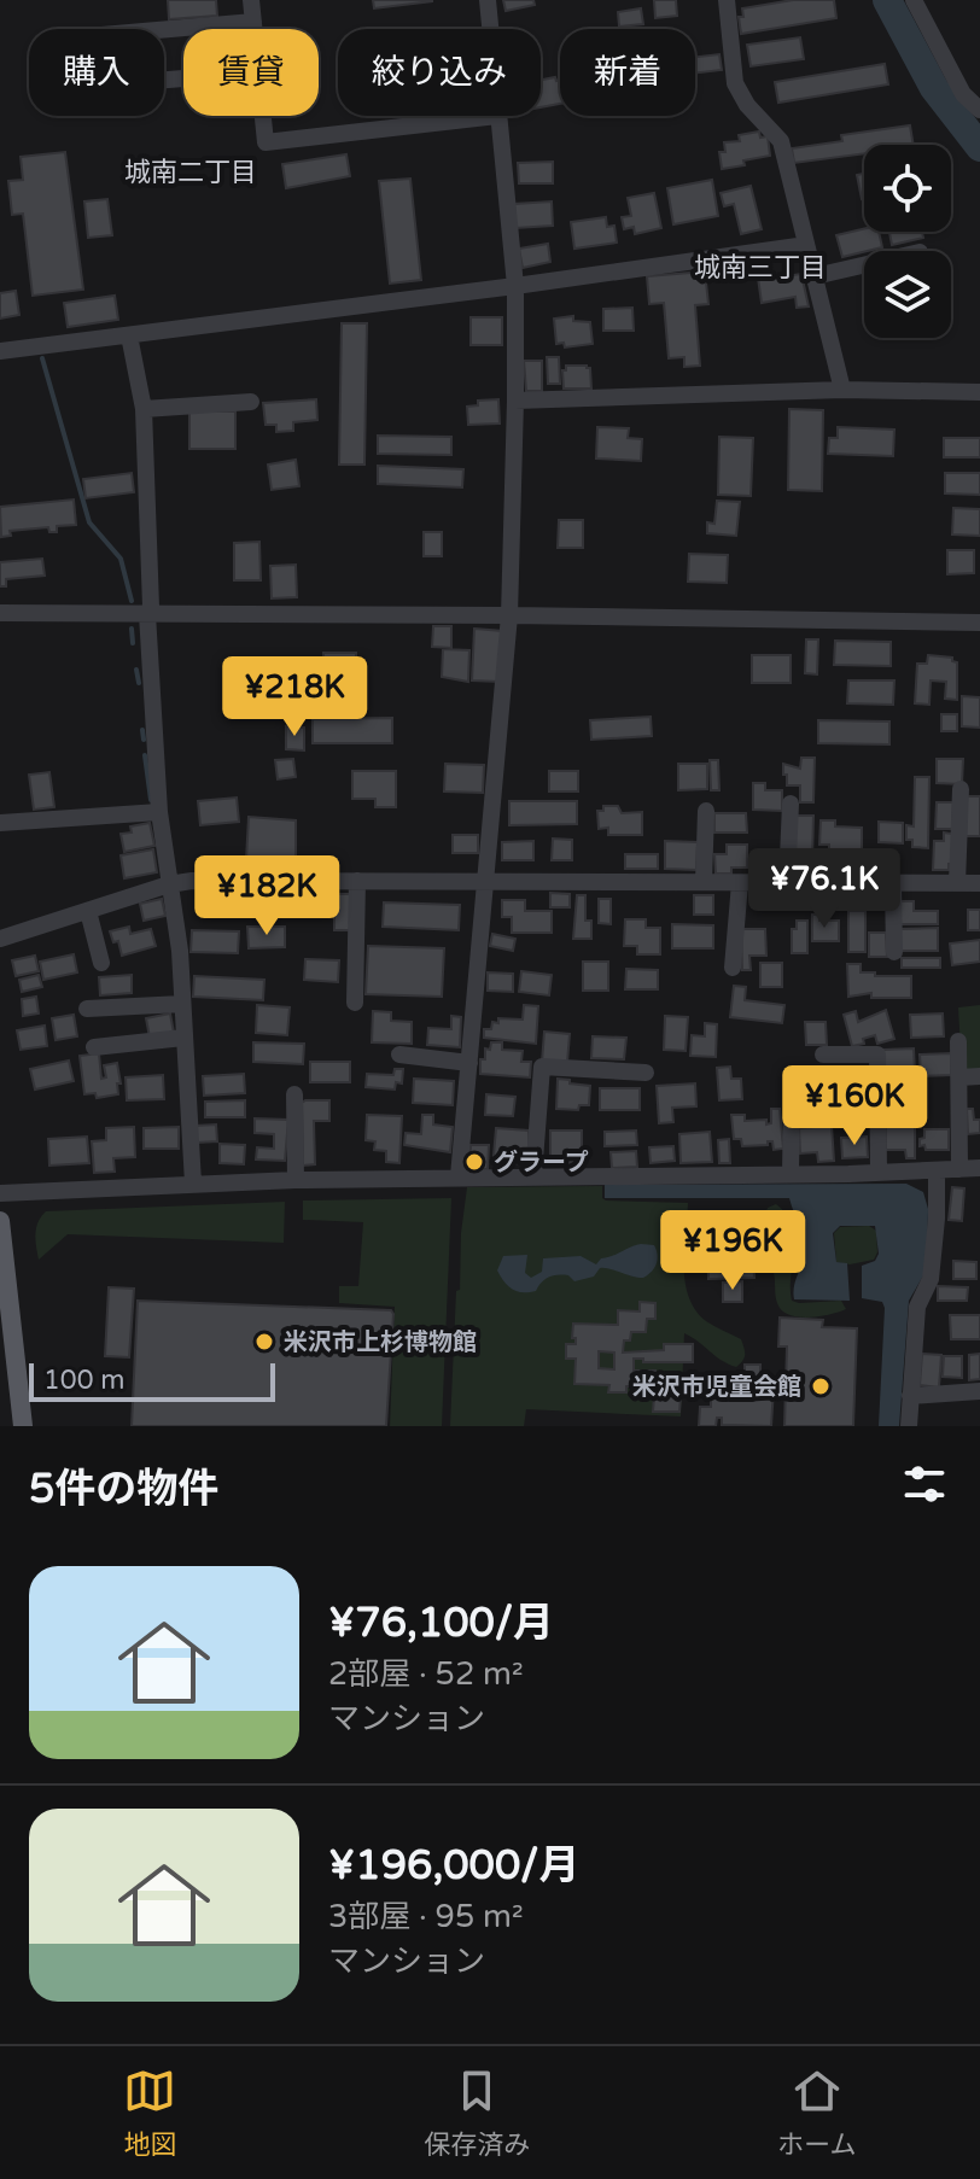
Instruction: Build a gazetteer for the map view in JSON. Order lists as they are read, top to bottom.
{
  "districts": ["城南二丁目", "城南三丁目"],
  "places": ["グラープ", "米沢市上杉博物館", "米沢市児童会館"],
  "scale_bar": "100 m",
  "page": {
    "chip": [
      "購入",
      "賃貸",
      "絞り込み",
      "新着"
    ],
    "price": [
      "¥218K",
      "¥76.1K",
      "¥182K",
      "¥160K",
      "¥196K"
    ],
    "scale": "100 m",
    "heading": "5件の物件",
    "list": [
      {
        "name": "¥76,100/月",
        "note": "2部屋 · 52 m² · マンション"
      },
      {
        "name": "¥196,000/月",
        "note": "3部屋 · 95 m² · マンション"
      }
    ],
    "tabs": ["地図", "保存済み", "ホーム"]
  }
}
